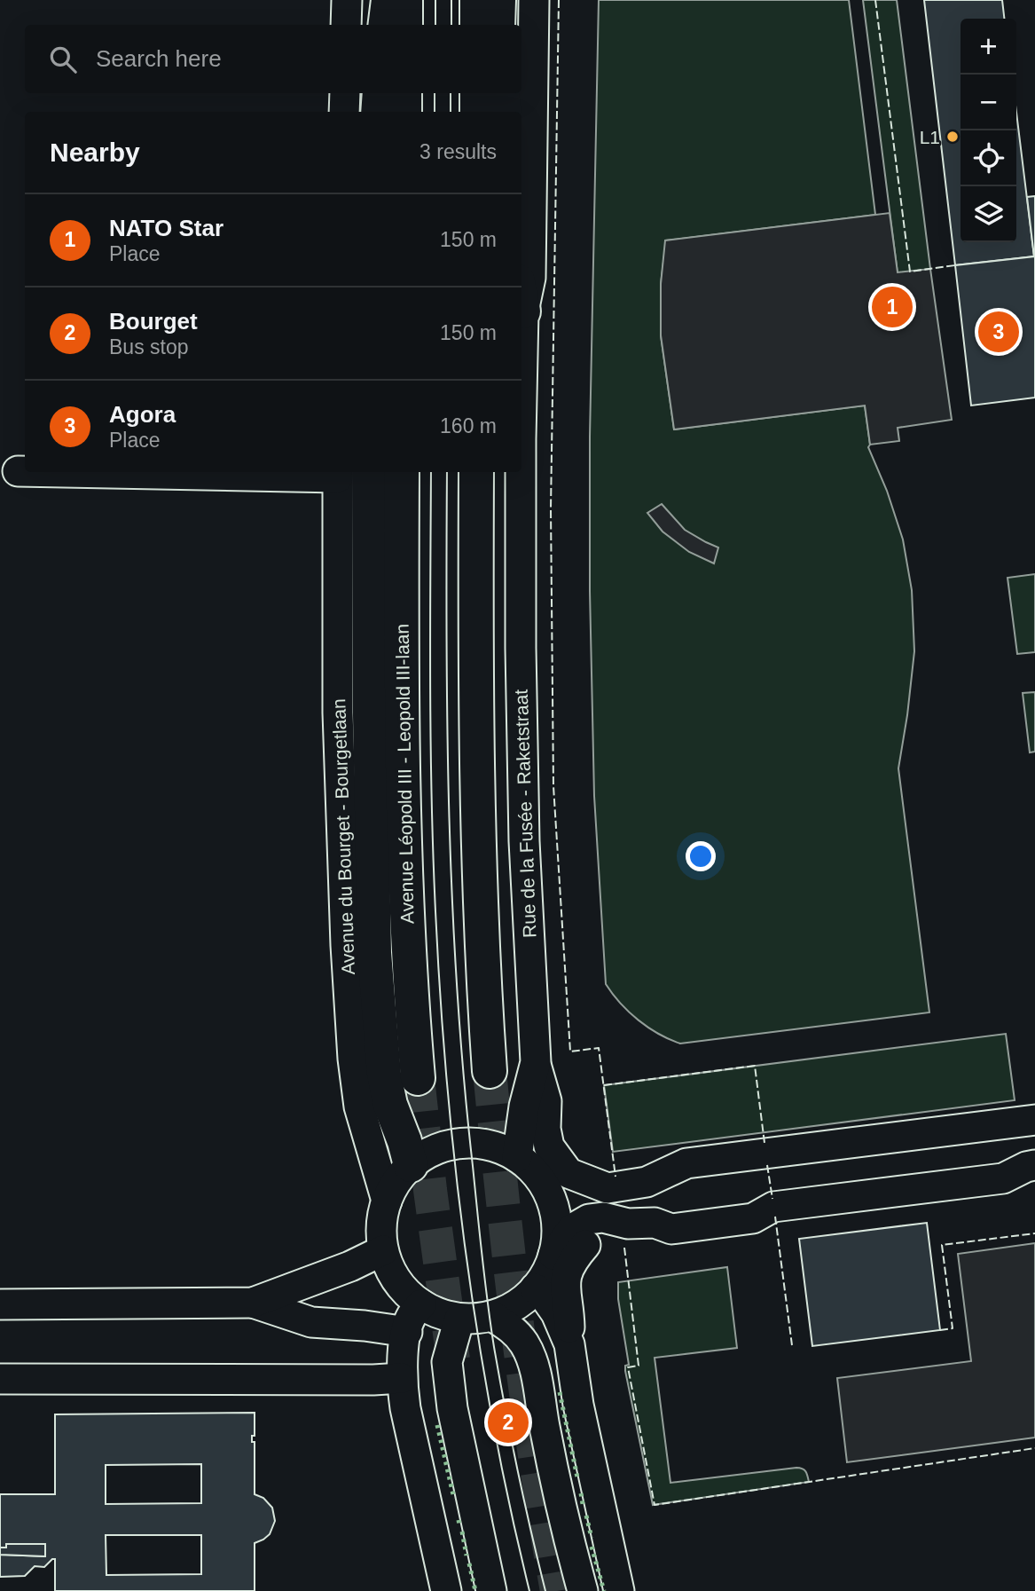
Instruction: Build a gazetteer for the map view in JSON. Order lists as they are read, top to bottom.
{
  "streets": {
    "main road": ["Avenue Léopold III - Leopold III-laan"],
    "street": ["Rue de la Fusée - Raketstraat", "Avenue du Bourget - Bourgetlaan"]
  },
  "crossings": [
    ["Rue de la Fusée - Raketstraat", "Avenue du Bourget - Bourgetlaan"]
  ],
  "places": ["L1"],
  "page": {
    "map_buttons": ["+", "−"],
    "search": "Search here",
    "heading": ["Nearby", "3 results"],
    "list": [
      {
        "mark": "1",
        "name": "NATO Star",
        "note": "Place",
        "value": "150 m"
      },
      {
        "mark": "2",
        "name": "Bourget",
        "note": "Bus stop",
        "value": "150 m"
      },
      {
        "mark": "3",
        "name": "Agora",
        "note": "Place",
        "value": "160 m"
      }
    ],
    "pins": ["1", "3", "2"]
  }
}
